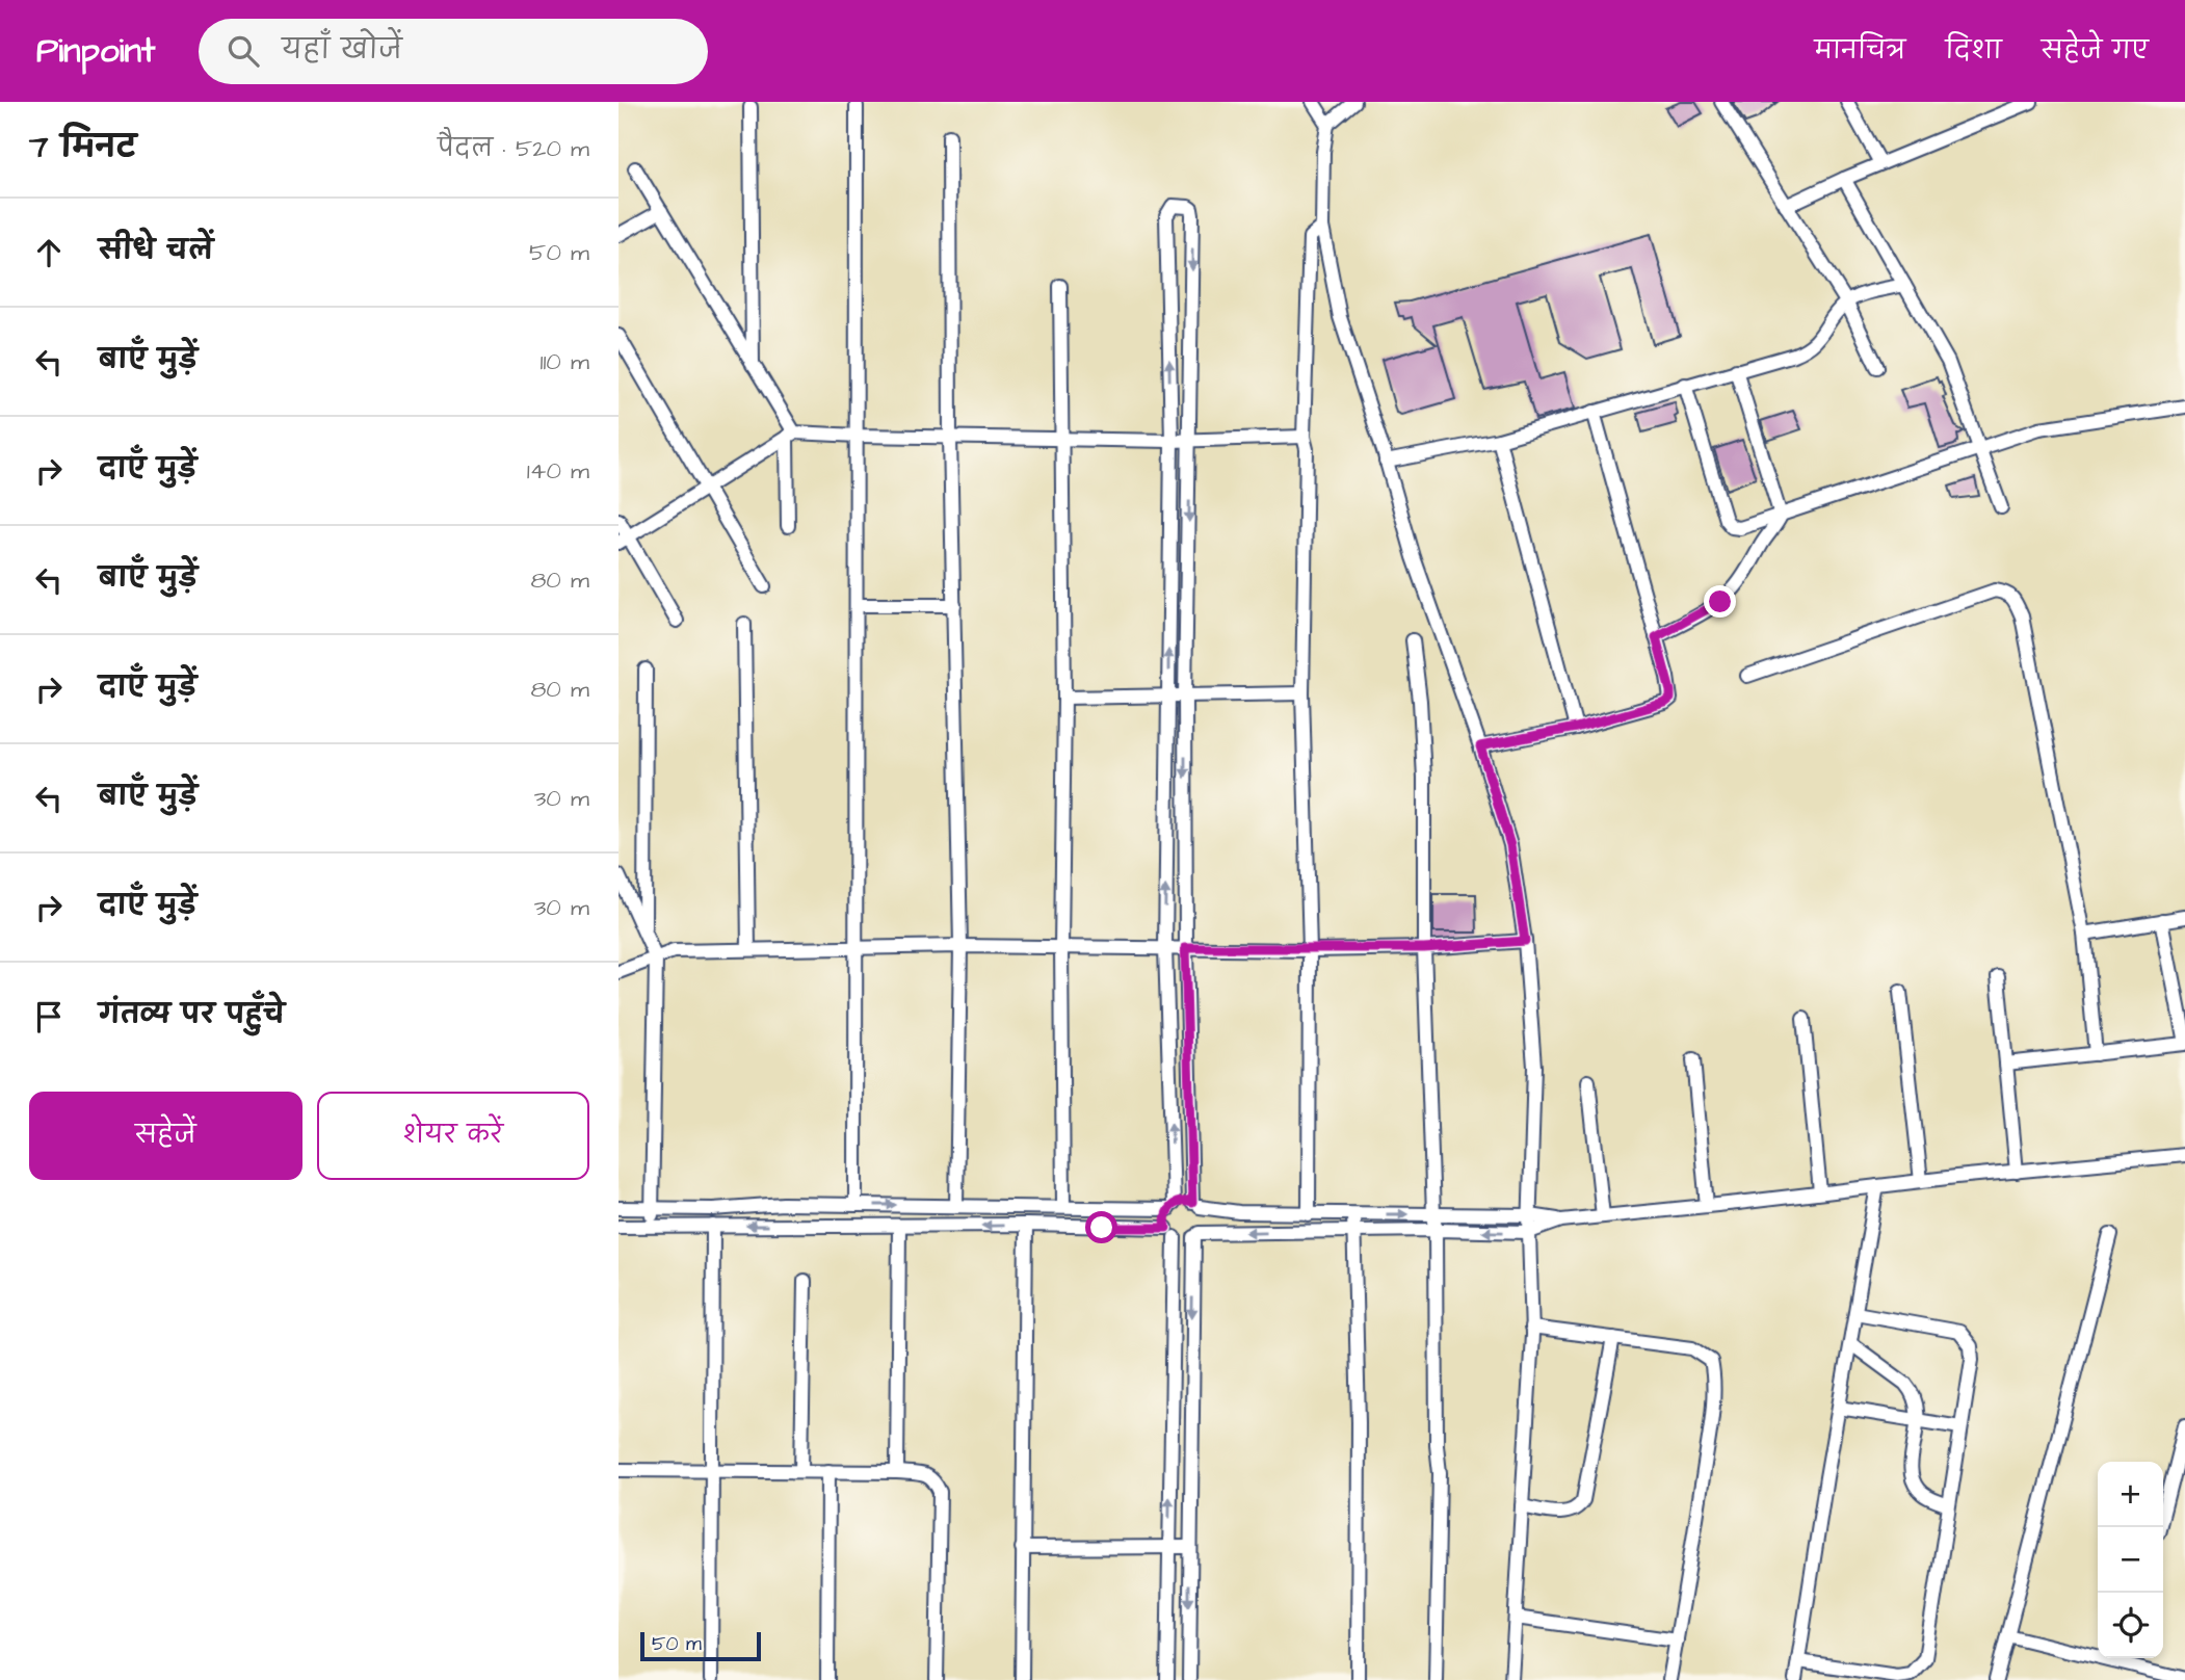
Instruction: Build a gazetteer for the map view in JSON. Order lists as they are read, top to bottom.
{
  "scale_bar": "50 m",
  "page": {
    "header": "Pinpoint",
    "search": "यहाँ खोजें",
    "nav": ["मानचित्र", "दिशा", "सहेजे गए"],
    "heading": ["7 मिनट", "पैदल · 520 m"],
    "list": [
      ["सीधे चलें", "50 m"],
      ["बाएँ मुड़ें", "110 m"],
      ["दाएँ मुड़ें", "140 m"],
      ["बाएँ मुड़ें", "80 m"],
      ["दाएँ मुड़ें", "80 m"],
      ["बाएँ मुड़ें", "30 m"],
      ["दाएँ मुड़ें", "30 m"],
      "गंतव्य पर पहुँचे"
    ],
    "buttons": ["सहेजें", "शेयर करें"],
    "map_buttons": ["+", "−"],
    "scale": "50 m"
  }
}
